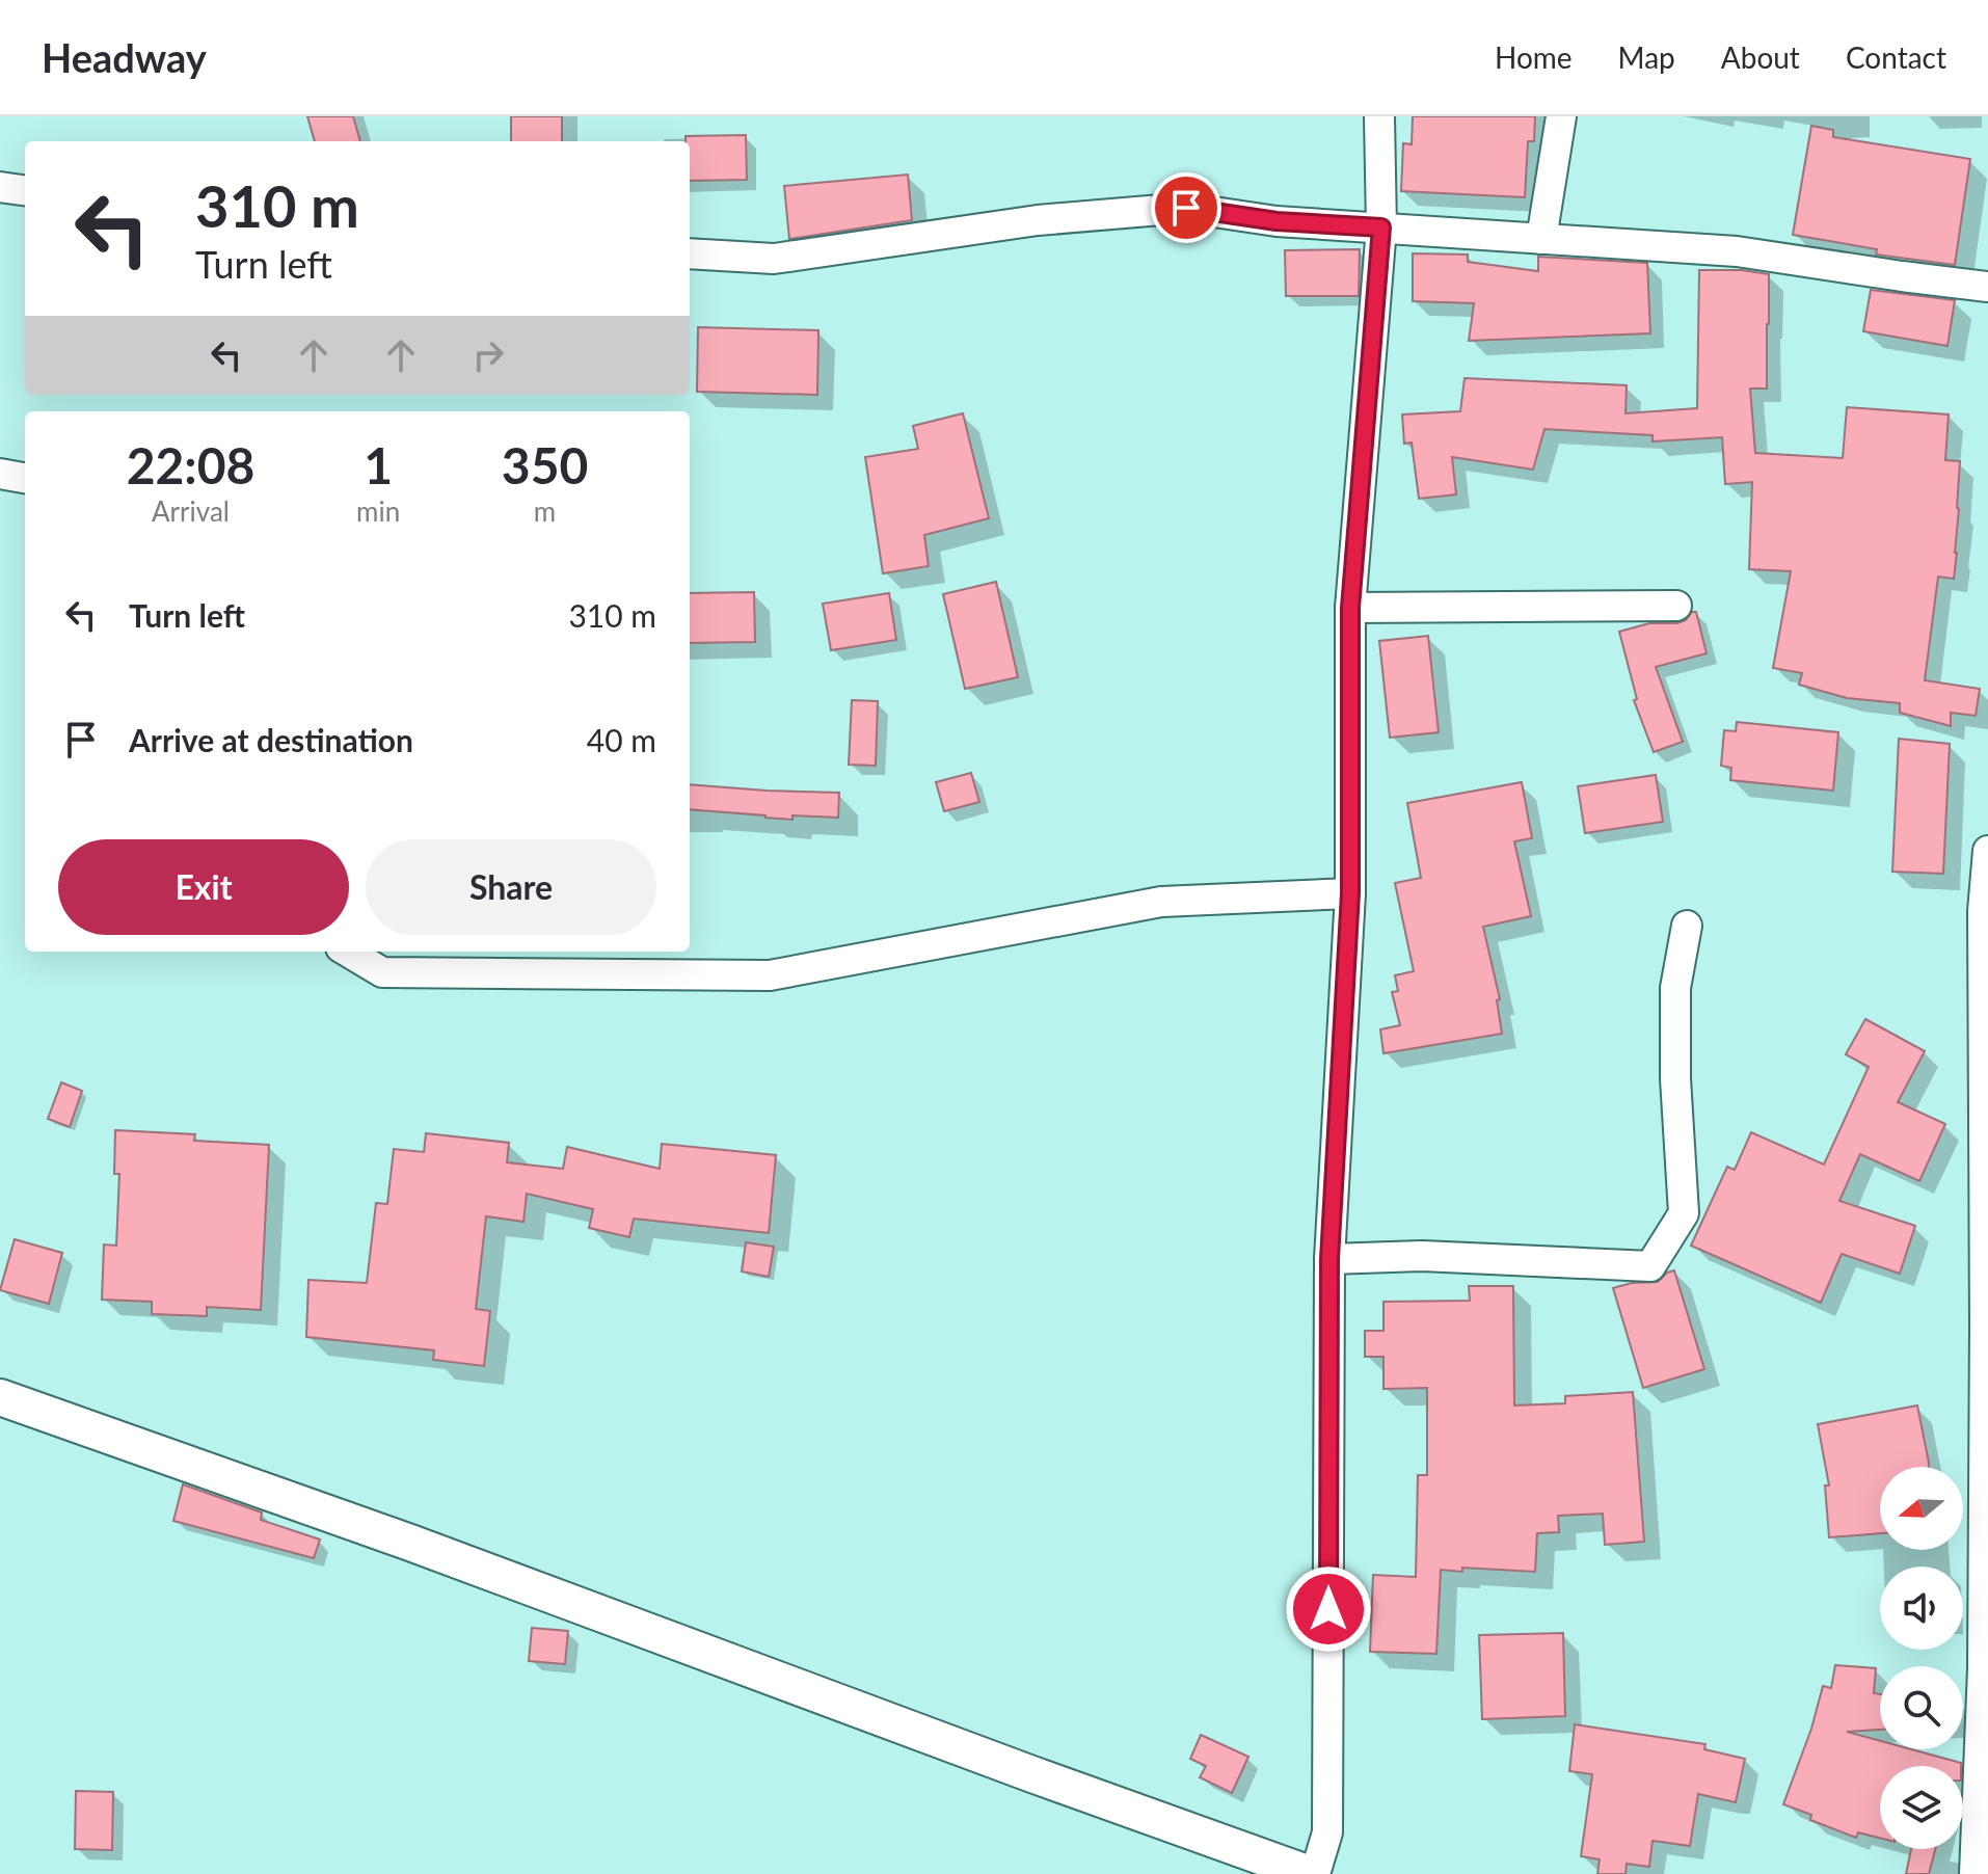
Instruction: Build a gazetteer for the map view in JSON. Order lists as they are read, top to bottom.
{
  "north": "left",
  "page": {
    "header": "Headway",
    "nav": [
      "Home",
      "Map",
      "About",
      "Contact"
    ],
    "turn": ["310 m", "Turn left"],
    "eta": [
      "22:08",
      "Arrival",
      "1",
      "min",
      "350",
      "m"
    ],
    "list": [
      {
        "name": "Turn left",
        "value": "310 m"
      },
      {
        "name": "Arrive at destination",
        "value": "40 m"
      }
    ],
    "buttons": ["Exit", "Share"]
  }
}
